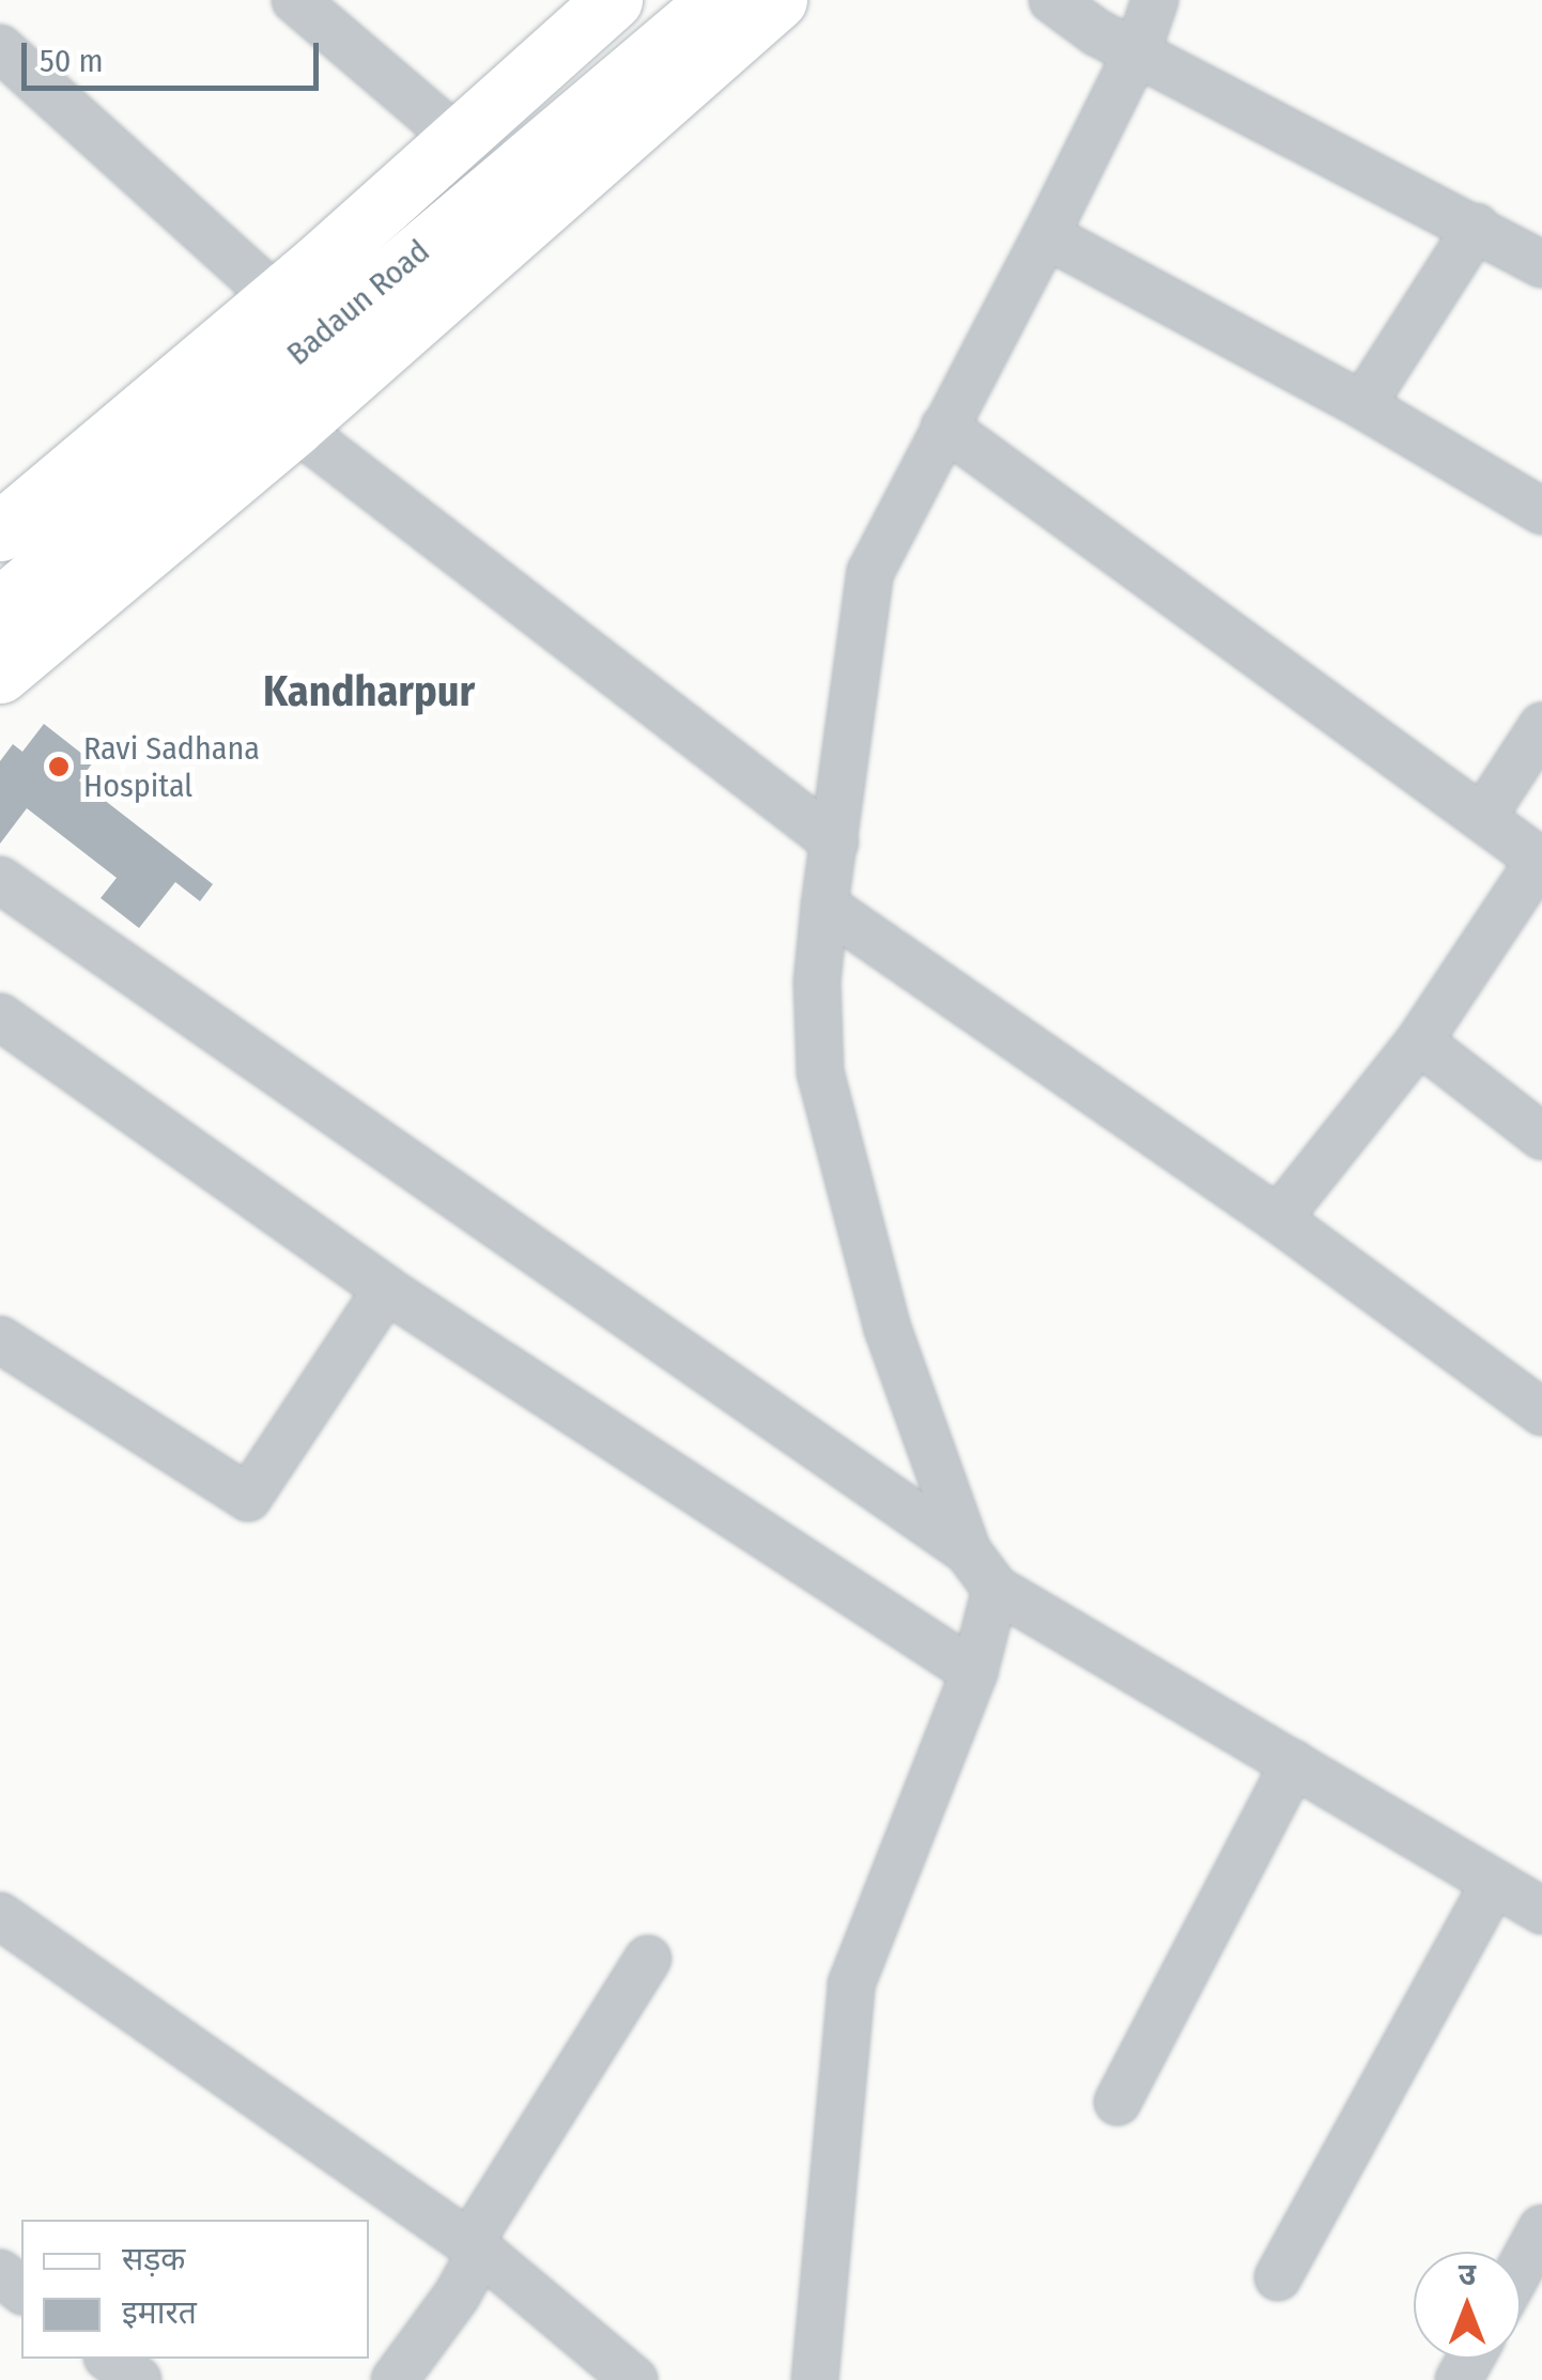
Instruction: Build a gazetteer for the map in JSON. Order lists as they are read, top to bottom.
{
  "streets": {
    "main road": ["Badaun Road"]
  },
  "districts": ["Kandharpur"],
  "places": ["Ravi Sadhana Hospital"],
  "legend": ["सड़क", "इमारत"],
  "scale_bar": "50 m",
  "north": "top"
}
